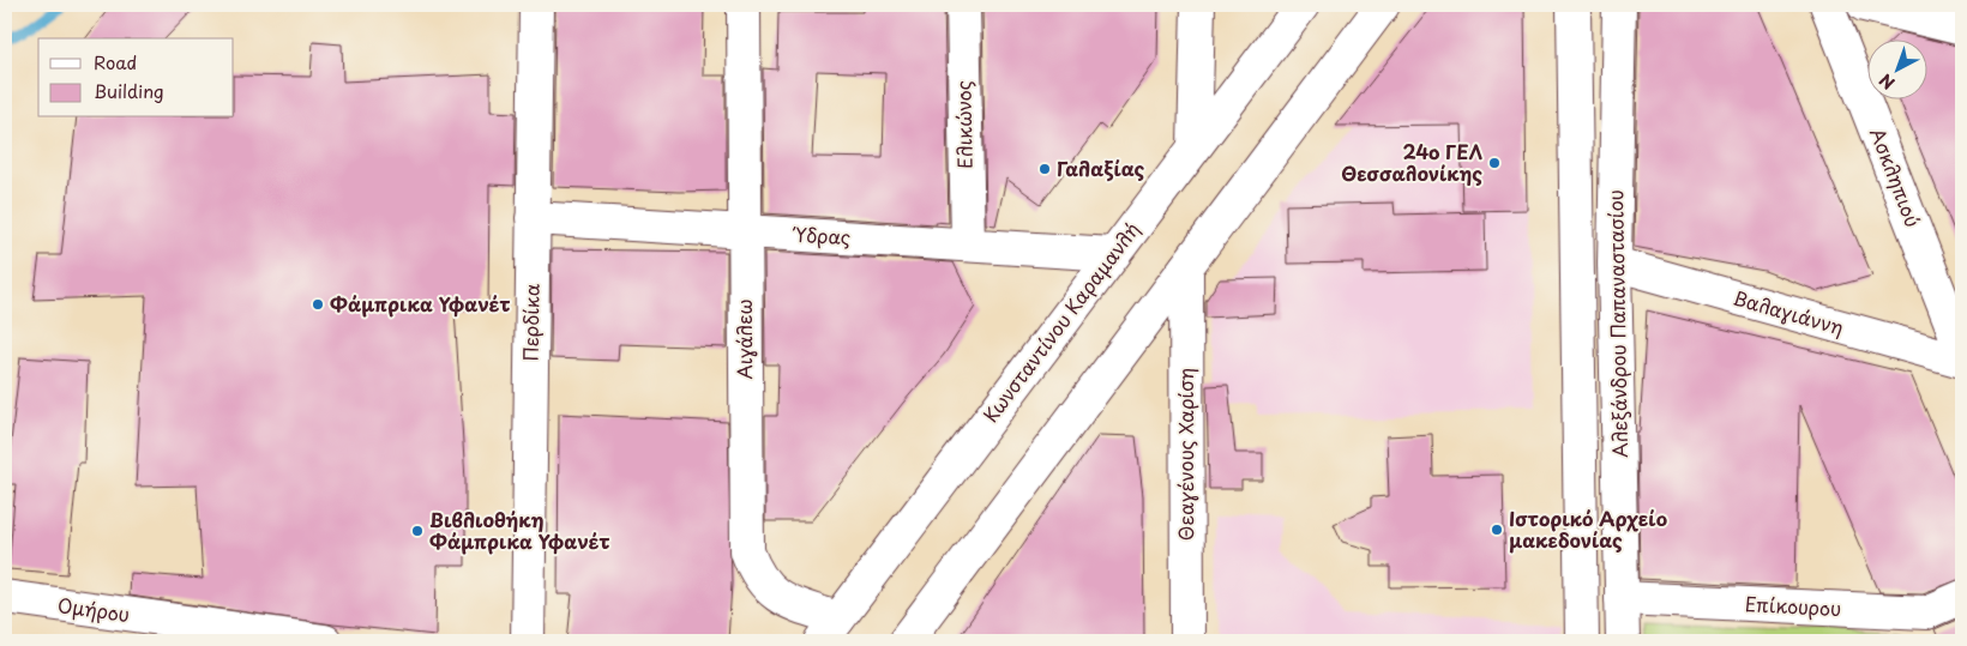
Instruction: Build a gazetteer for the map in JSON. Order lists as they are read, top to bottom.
{
  "streets": {
    "street": [
      "Ελικώνος",
      "Ασκληπιού",
      "Ύδρας",
      "Βαλαγιάννη",
      "Περδίκα",
      "Κωνσταντίνου Καραμανλή",
      "Αλεξάνδρου Παπαναστασίου",
      "Αιγάλεω",
      "Θεαγένους Χαρίση",
      "Επίκουρου",
      "Ομήρου"
    ]
  },
  "crossings": [
    ["Ελικώνος", "Ύδρας"],
    ["Ύδρας", "Περδίκα"],
    ["Ύδρας", "Κωνσταντίνου Καραμανλή"],
    ["Ύδρας", "Αιγάλεω"],
    ["Βαλαγιάννη", "Αλεξάνδρου Παπαναστασίου"],
    ["Κωνσταντίνου Καραμανλή", "Αιγάλεω"],
    ["Αλεξάνδρου Παπαναστασίου", "Επίκουρου"]
  ],
  "places": [
    "24ο ΓΕΛ Θεσσαλονίκης",
    "Γαλαξίας",
    "Φάμπρικα Υφανέτ",
    "Ιστορικό Αρχείο μακεδονίας",
    "Βιβλιοθήκη Φάμπρικα Υφανέτ"
  ],
  "legend": ["Road", "Building"],
  "north": "bottom left"
}
